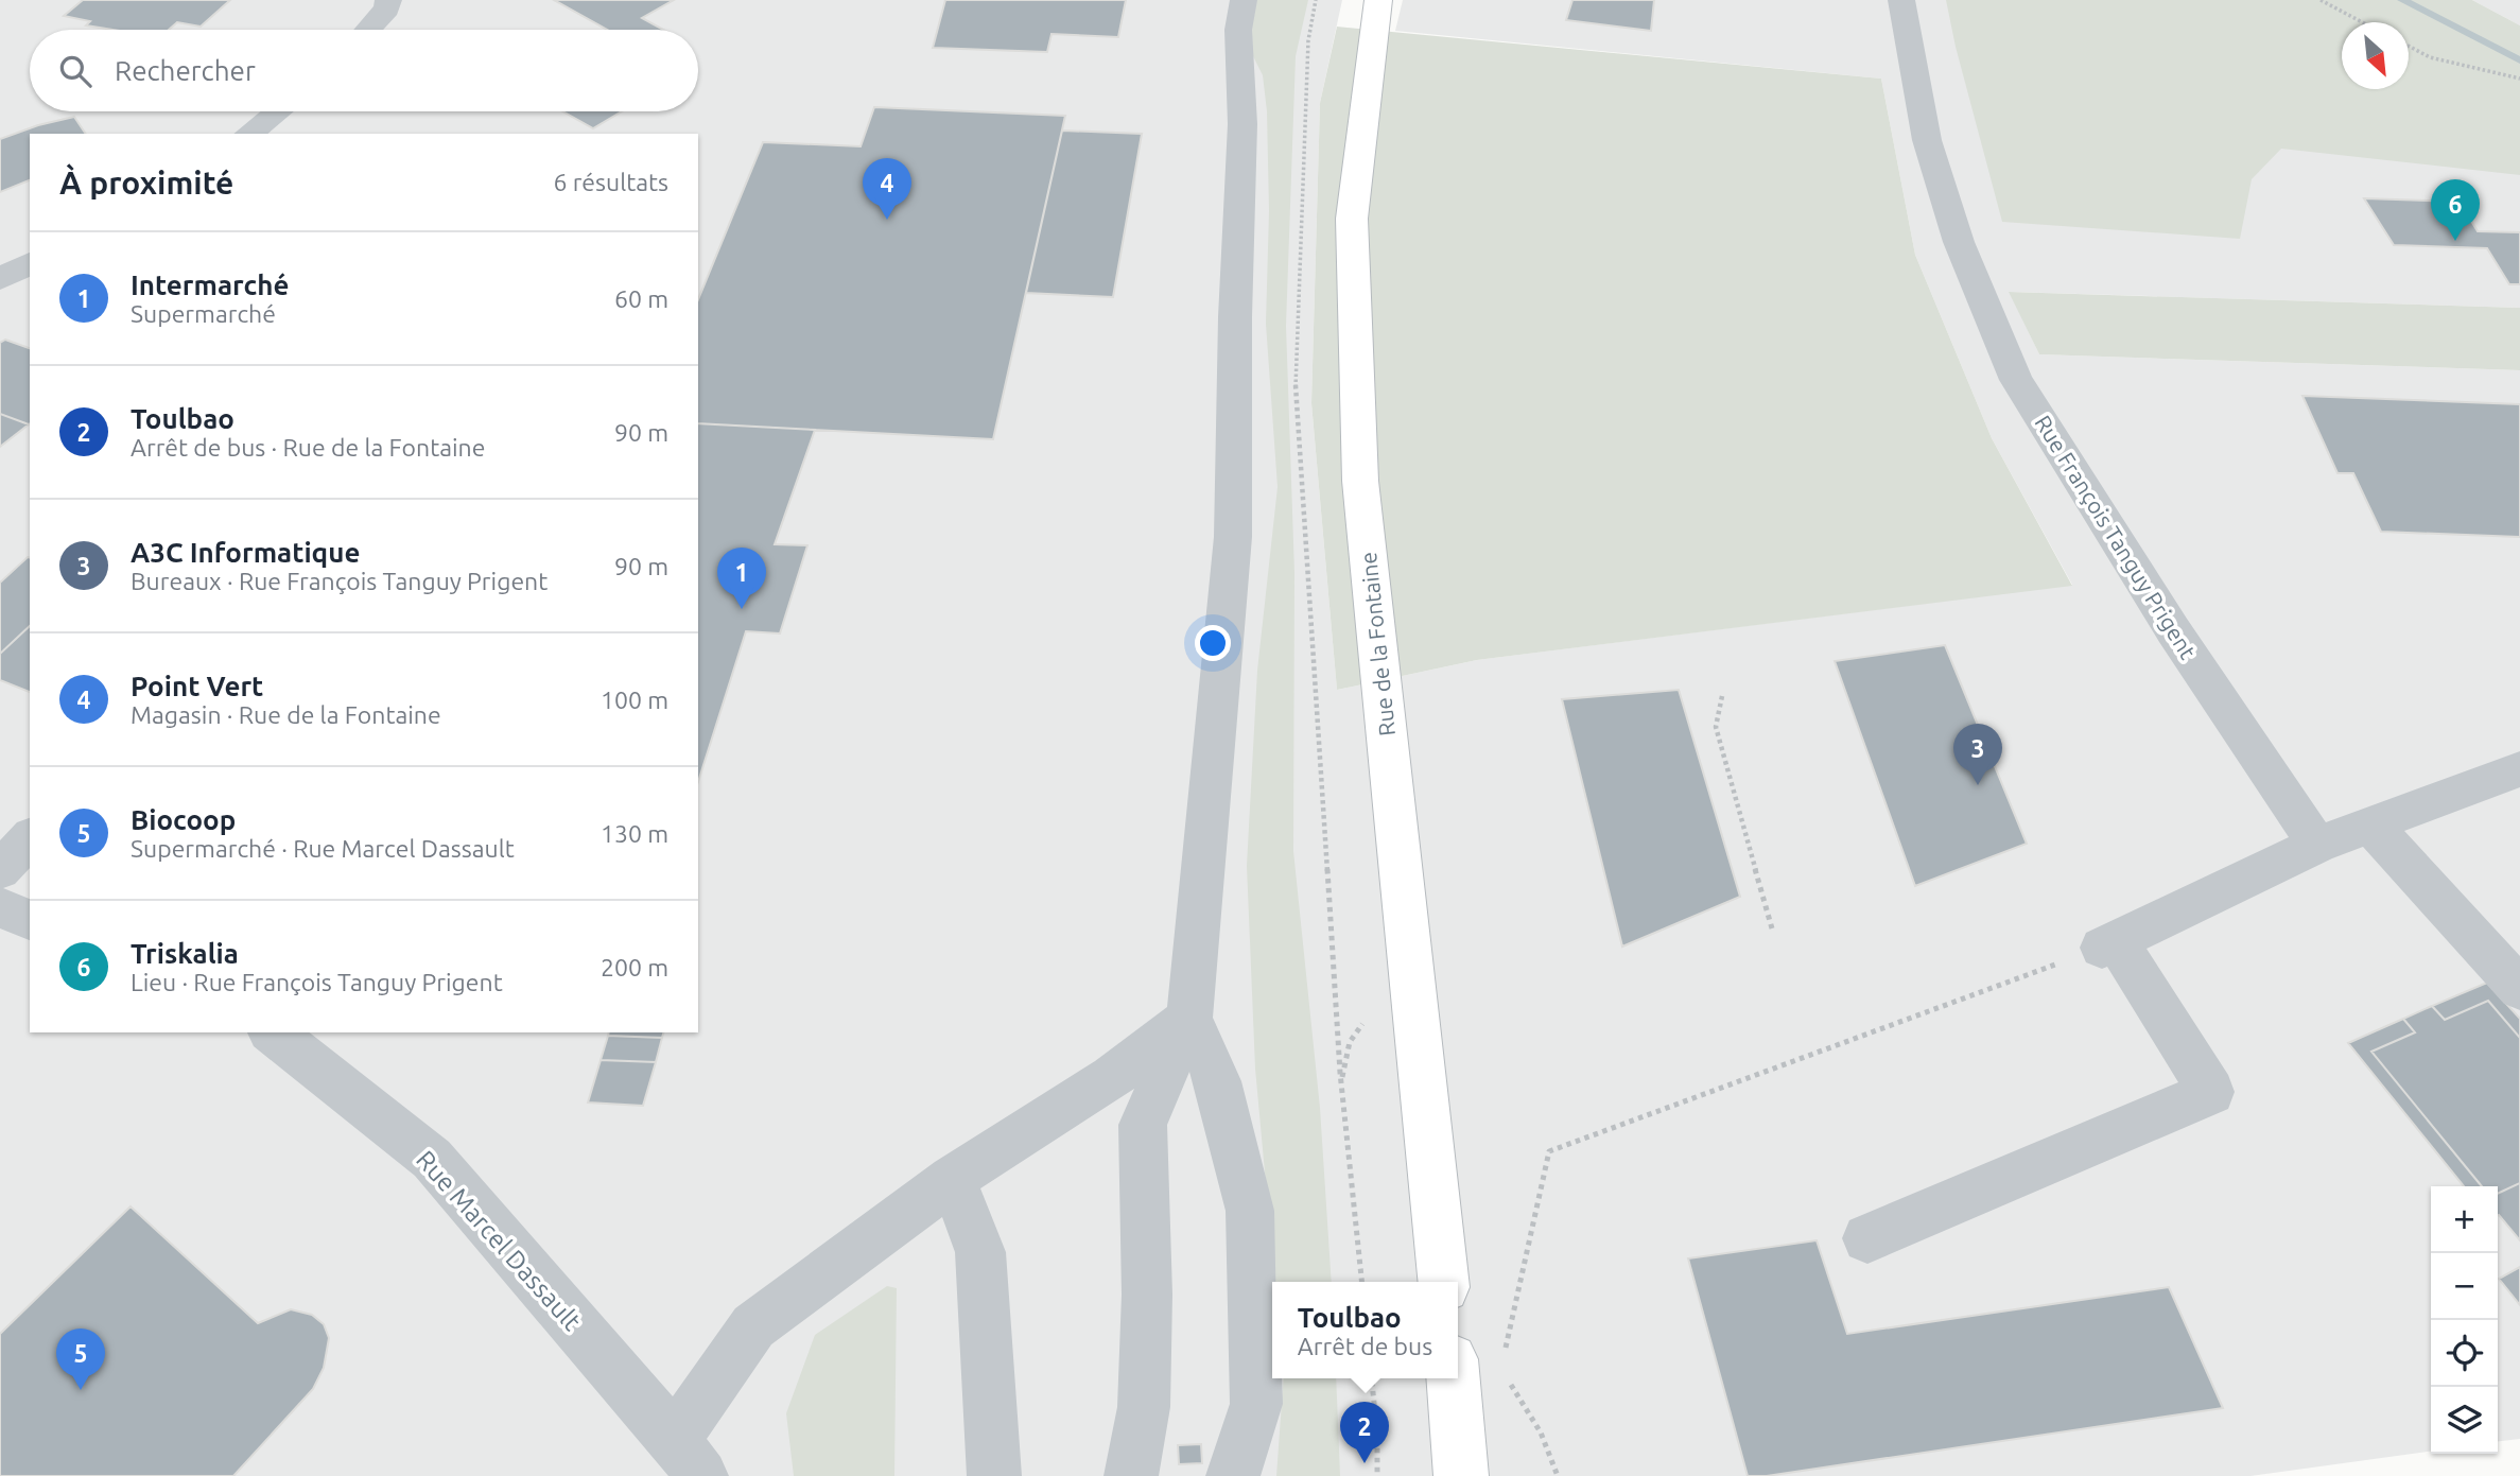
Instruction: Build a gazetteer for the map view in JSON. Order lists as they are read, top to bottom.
{
  "streets": {
    "main road": ["Rue de la Fontaine"],
    "street": ["Rue François Tanguy Prigent", "Rue Marcel Dassault"]
  },
  "north": "bottom right",
  "page": {
    "search": "Rechercher",
    "heading": ["À proximité", "6 résultats"],
    "pins": [
      "4",
      "6",
      "1",
      "3",
      "5",
      "2"
    ],
    "list": [
      {
        "mark": "1",
        "name": "Intermarché",
        "note": "Supermarché",
        "value": "60 m"
      },
      {
        "mark": "2",
        "name": "Toulbao",
        "note": "Arrêt de bus · Rue de la Fontaine",
        "value": "90 m"
      },
      {
        "mark": "3",
        "name": "A3C Informatique",
        "note": "Bureaux · Rue François Tanguy Prigent",
        "value": "90 m"
      },
      {
        "mark": "4",
        "name": "Point Vert",
        "note": "Magasin · Rue de la Fontaine",
        "value": "100 m"
      },
      {
        "mark": "5",
        "name": "Biocoop",
        "note": "Supermarché · Rue Marcel Dassault",
        "value": "130 m"
      },
      {
        "mark": "6",
        "name": "Triskalia",
        "note": "Lieu · Rue François Tanguy Prigent",
        "value": "200 m"
      }
    ],
    "map_buttons": ["+", "−"],
    "popup": ["Toulbao", "Arrêt de bus"]
  }
}
